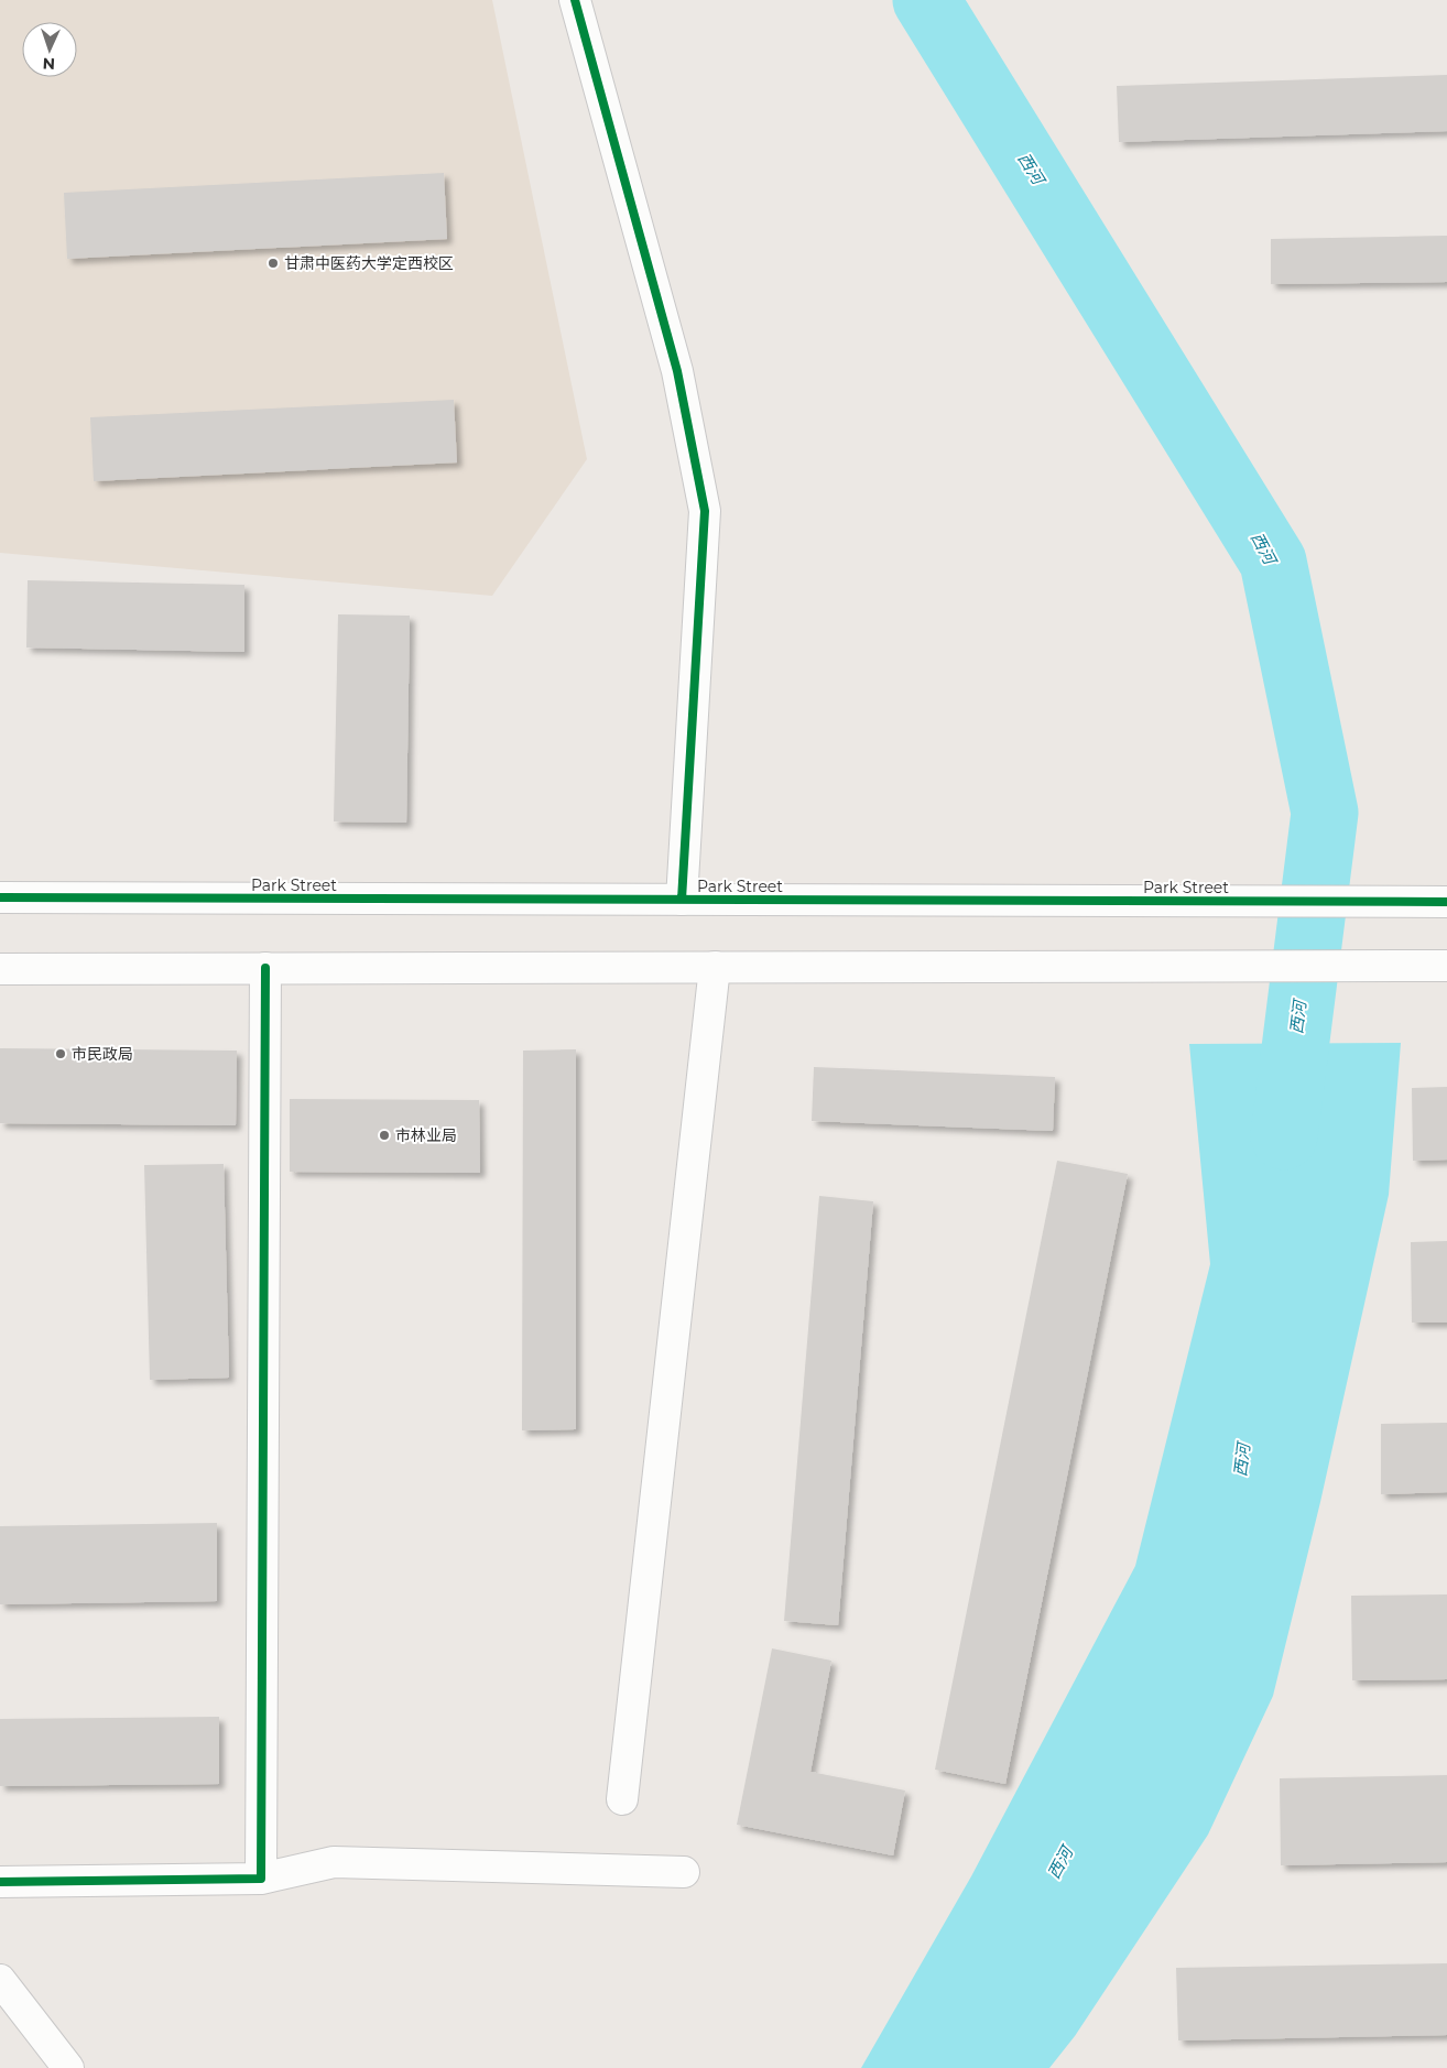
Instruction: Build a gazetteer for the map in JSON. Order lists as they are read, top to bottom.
{
  "streets": {
    "street": ["Park Street"]
  },
  "water": ["西河"],
  "places": ["甘肃中医药大学定西校区", "市民政局", "市林业局"],
  "north": "bottom"
}
